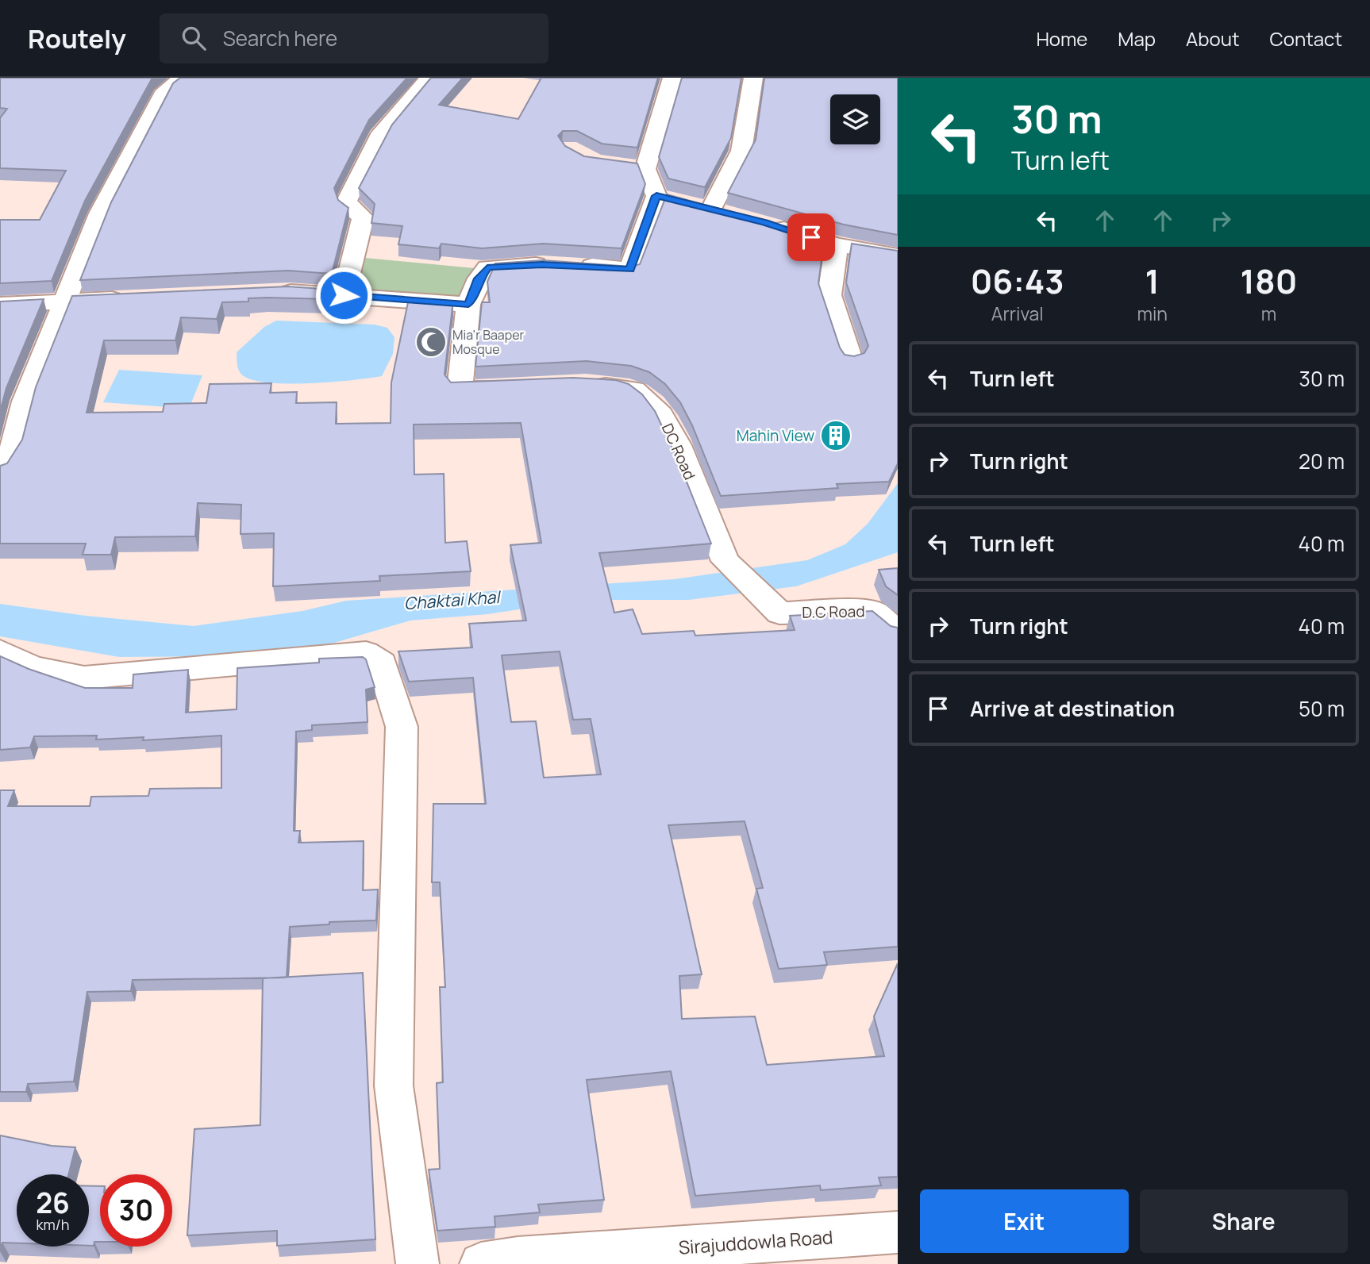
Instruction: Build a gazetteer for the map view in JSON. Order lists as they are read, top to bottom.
{
  "streets": {
    "street": ["DC Road", "D.C Road", "Sirajuddowla Road"]
  },
  "crossings": [
    ["DC Road", "D.C Road"]
  ],
  "water": ["Chaktai Khal"],
  "places": {
    "mosque": ["Mia'r Baaper Mosque"],
    "building": ["Mahin View"]
  },
  "page": {
    "header": "Routely",
    "search": "Search here",
    "nav": [
      "Home",
      "Map",
      "About",
      "Contact"
    ],
    "turn": ["30 m", "Turn left"],
    "eta": [
      "06:43",
      "Arrival",
      "1",
      "min",
      "180",
      "m"
    ],
    "list": [
      {
        "name": "Turn left",
        "value": "30 m"
      },
      {
        "name": "Turn right",
        "value": "20 m"
      },
      {
        "name": "Turn left",
        "value": "40 m"
      },
      {
        "name": "Turn right",
        "value": "40 m"
      },
      {
        "name": "Arrive at destination",
        "value": "50 m"
      }
    ],
    "speed": "26 km/h",
    "limit": "30",
    "buttons": ["Exit", "Share"]
  }
}
